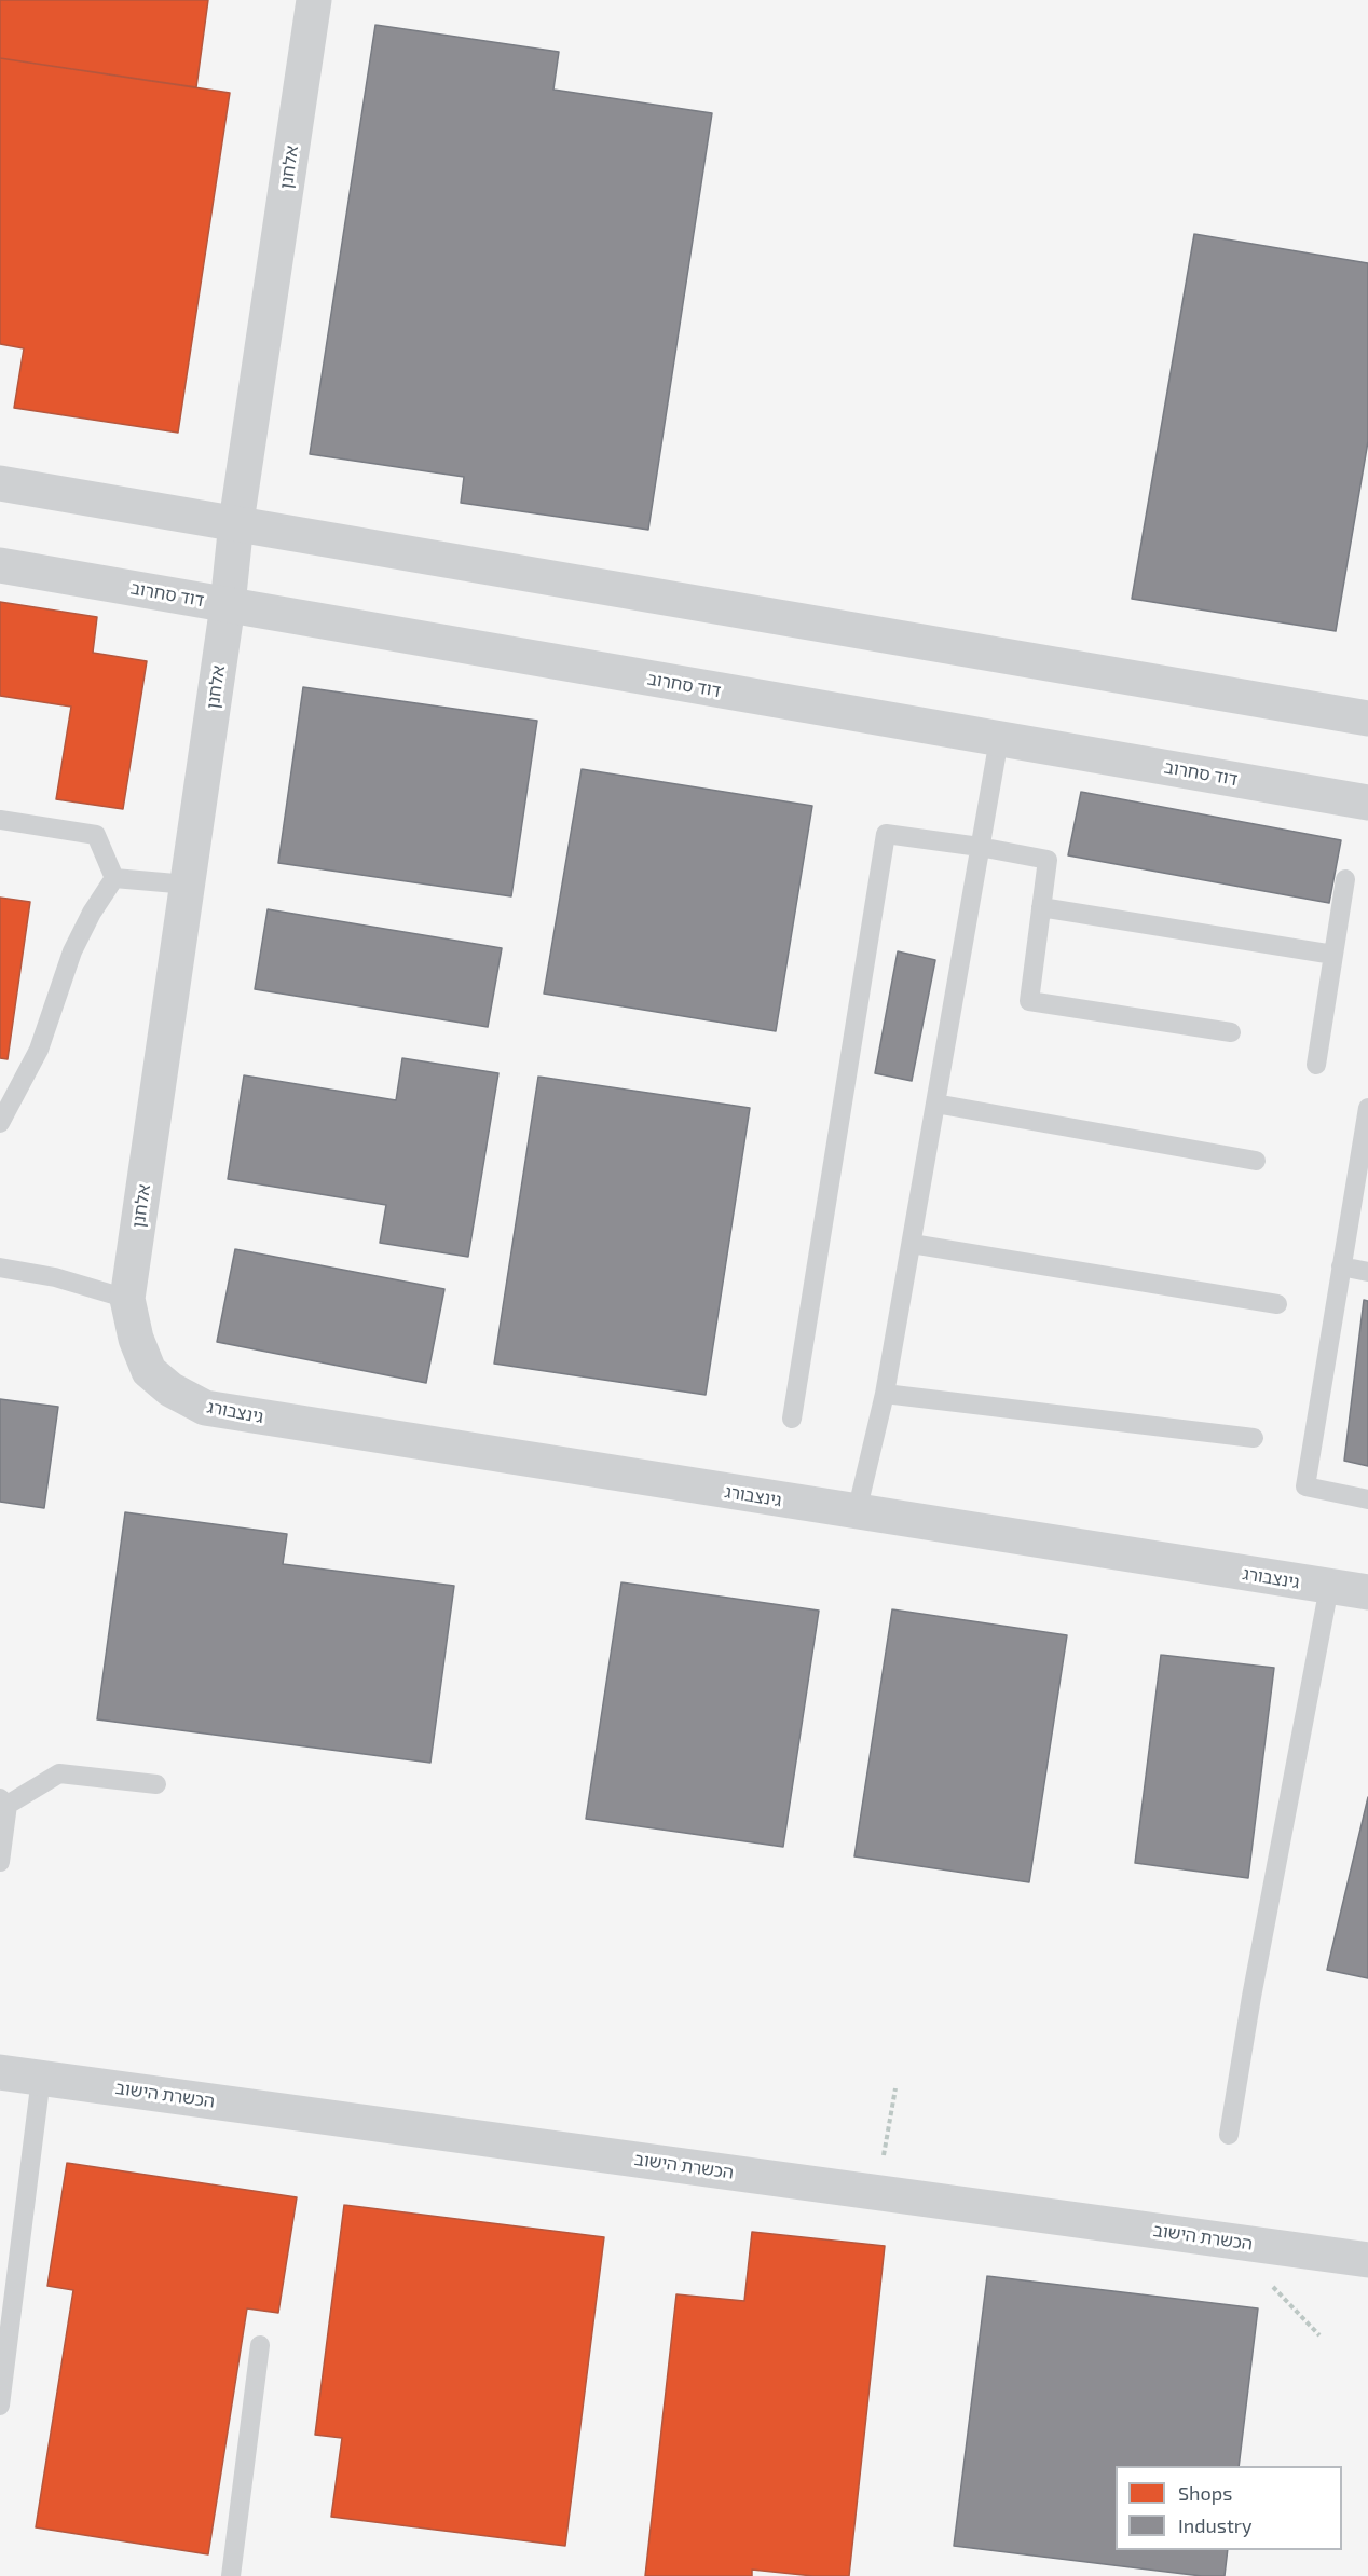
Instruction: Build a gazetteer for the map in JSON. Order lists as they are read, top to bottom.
{
  "streets": {
    "street": [
      "אלחנן",
      "דוד סחרוב",
      "גינצבורג",
      "הכשרת הישוב"
    ]
  },
  "crossings": [
    ["אלחנן", "דוד סחרוב"],
    ["אלחנן", "גינצבורג"]
  ],
  "legend": ["Shops", "Industry"]
}
